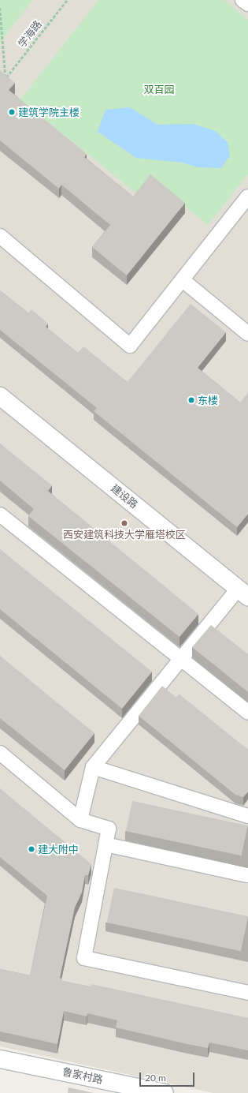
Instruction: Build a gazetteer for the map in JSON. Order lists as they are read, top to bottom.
{
  "streets": {
    "street": ["建设路", "鲁家村路"],
    "path": ["学海路"]
  },
  "parks": ["双百园"],
  "places": [
    "建筑学院主楼",
    "东楼",
    "西安建筑科技大学雁塔校区",
    "建大附中"
  ],
  "scale_bar": "20 m"
}
